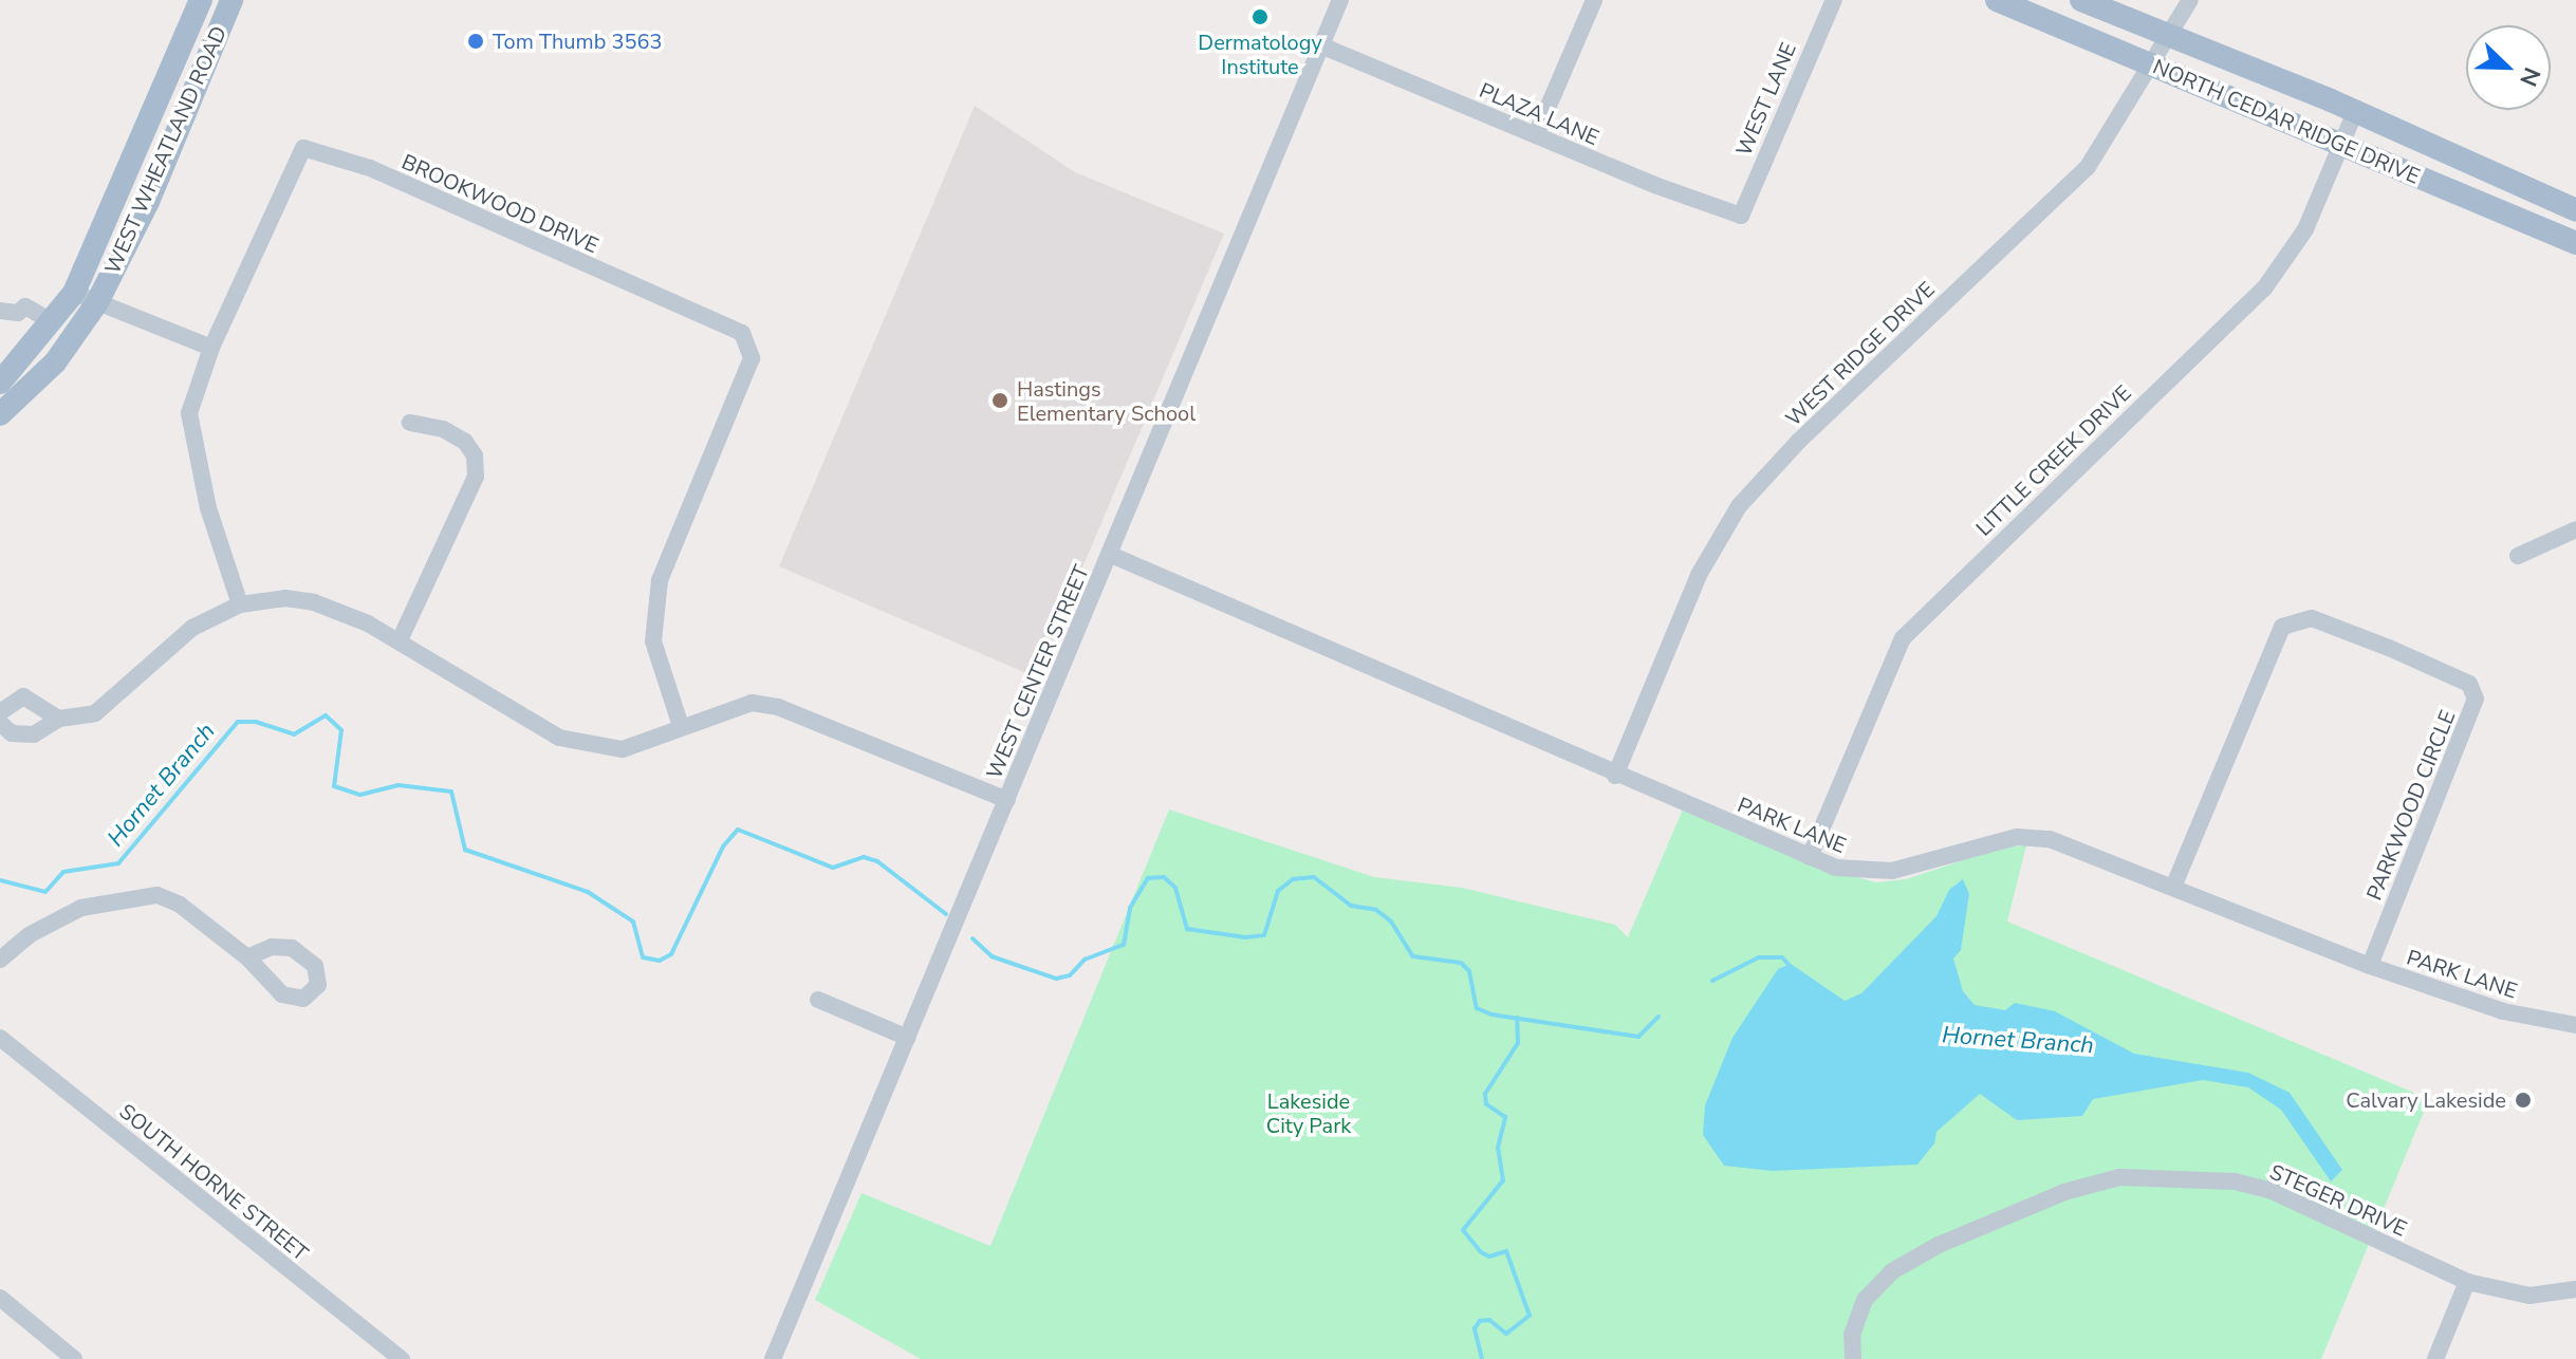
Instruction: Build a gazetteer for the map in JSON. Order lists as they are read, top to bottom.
{
  "streets": {
    "main road": ["NORTH CEDAR RIDGE DRIVE", "WEST WHEATLAND ROAD"],
    "street": [
      "WEST LANE",
      "PLAZA LANE",
      "BROOKWOOD DRIVE",
      "WEST RIDGE DRIVE",
      "LITTLE CREEK DRIVE",
      "WEST CENTER STREET",
      "PARKWOOD CIRCLE",
      "PARK LANE",
      "SOUTH HORNE STREET",
      "STEGER DRIVE"
    ]
  },
  "crossings": [
    ["WEST LANE", "PLAZA LANE"],
    ["PLAZA LANE", "WEST CENTER STREET"],
    ["NORTH CEDAR RIDGE DRIVE", "WEST RIDGE DRIVE"],
    ["NORTH CEDAR RIDGE DRIVE", "LITTLE CREEK DRIVE"],
    ["WEST RIDGE DRIVE", "PARK LANE"],
    ["LITTLE CREEK DRIVE", "PARK LANE"],
    ["WEST CENTER STREET", "PARK LANE"],
    ["PARKWOOD CIRCLE", "PARK LANE"]
  ],
  "water": ["Hornet Branch"],
  "parks": ["Lakeside City Park"],
  "places": [
    "Dermatology Institute",
    "Tom Thumb 3563",
    "Hastings Elementary School",
    "Calvary Lakeside"
  ],
  "north": "bottom right"
}
